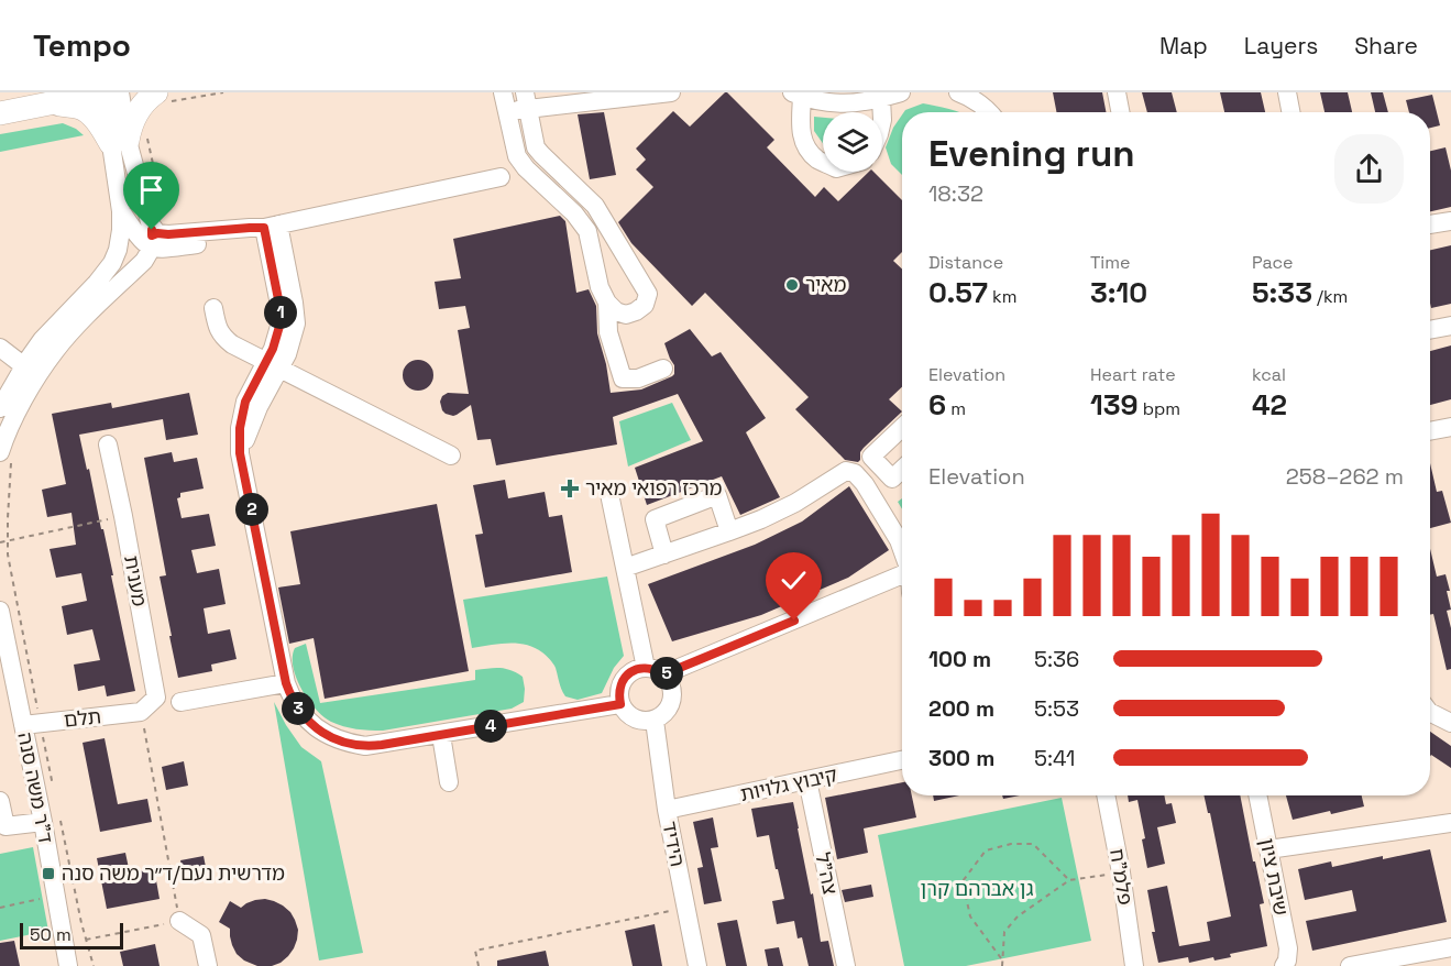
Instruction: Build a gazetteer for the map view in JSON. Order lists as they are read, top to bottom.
{
  "streets": {
    "street": [
      "מענית",
      "תלם",
      "קיבוץ גלויות",
      "ד\"ר משה סנה",
      "הידיד",
      "צה\"ל",
      "פלמ\"ח",
      "שיבת ציון"
    ]
  },
  "crossings": [
    ["מענית", "תלם"],
    ["תלם", "ד\"ר משה סנה"],
    ["קיבוץ גלויות", "הידיד"],
    ["קיבוץ גלויות", "צה\"ל"]
  ],
  "parks": ["גן אברהם קרן"],
  "places": {
    "other": ["מאיר"],
    "health": ["מרכז רפואי מאיר"],
    "transit": ["מדרשית נעם/ד״ר משה סנה"]
  },
  "scale_bar": "50 m",
  "page": {
    "header": "Tempo",
    "nav": ["Map", "Layers", "Share"],
    "heading": ["Evening run", "18:32"],
    "stats": [
      ["Distance", "0.57 km"],
      ["Time", "3:10"],
      ["Pace", "5:33 /km"],
      ["Elevation", "6 m"],
      ["Heart rate", "139 bpm"],
      ["kcal", "42"]
    ],
    "pins": [
      "1",
      "2",
      "5",
      "3",
      "4"
    ],
    "chart": ["Elevation", "258–262 m"],
    "list": [
      {
        "name": "100 m",
        "note": "5:36"
      },
      {
        "name": "200 m",
        "note": "5:53"
      },
      {
        "name": "300 m",
        "note": "5:41"
      }
    ],
    "scale": "50 m"
  }
}
